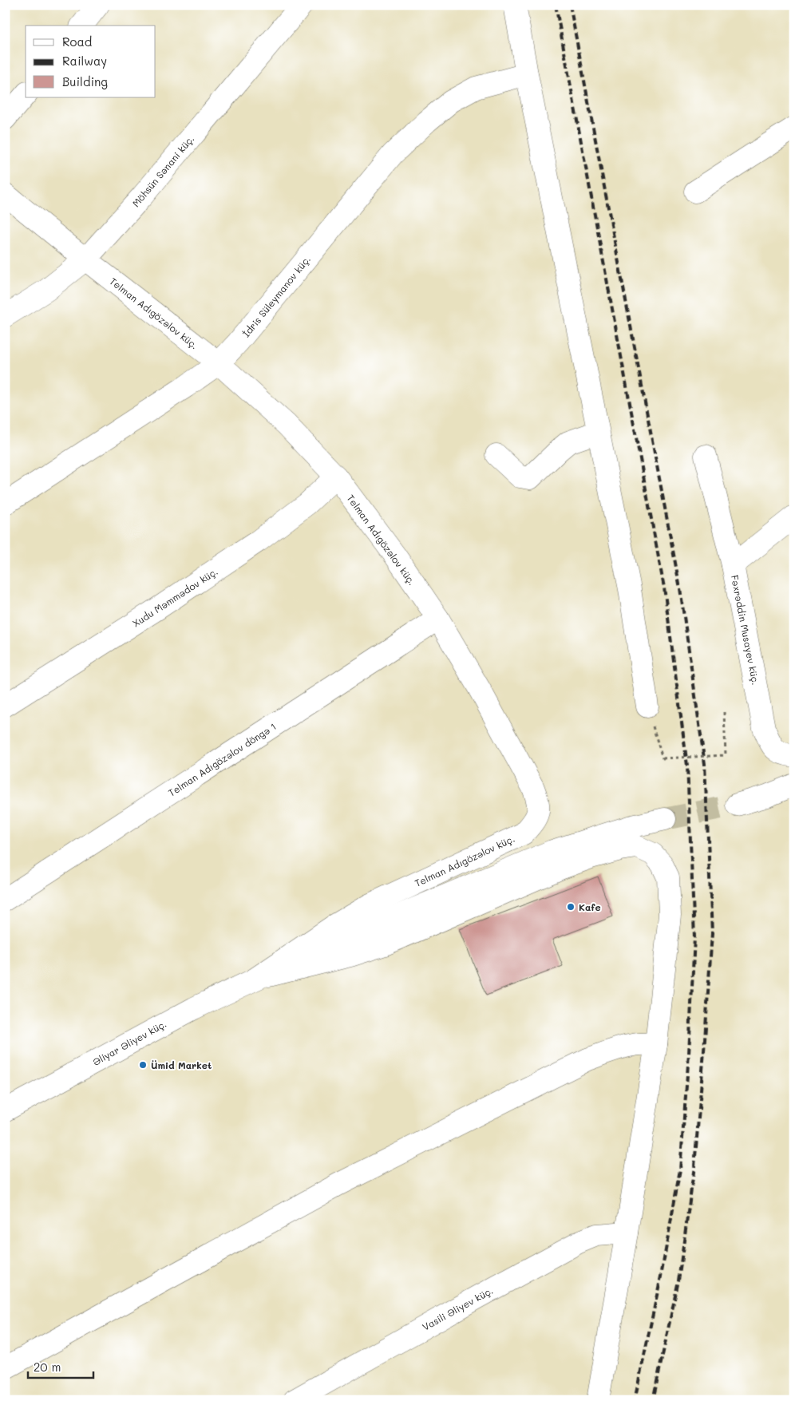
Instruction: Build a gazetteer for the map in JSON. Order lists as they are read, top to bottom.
{
  "streets": {
    "street": [
      "Möhsün Sənani küç.",
      "İdris Süleymanov küç.",
      "Telman Adıgözəlov küç.",
      "Xudu Məmmədov küç.",
      "Fəxrəddin Musayev küç.",
      "Telman Adıgözəlov döngə 1",
      "Əliyar Əliyev küç.",
      "Vasili Əliyev küç."
    ]
  },
  "crossings": [
    ["Möhsün Sənani küç.", "Telman Adıgözəlov küç."],
    ["İdris Süleymanov küç.", "Telman Adıgözəlov küç."],
    ["Telman Adıgözəlov küç.", "Xudu Məmmədov küç."],
    ["Telman Adıgözəlov küç.", "Telman Adıgözəlov döngə 1"],
    ["Telman Adıgözəlov küç.", "Əliyar Əliyev küç."]
  ],
  "places": ["Kafe", "Ümid Market"],
  "legend": ["Road", "Railway", "Building"],
  "scale_bar": "20 m"
}
